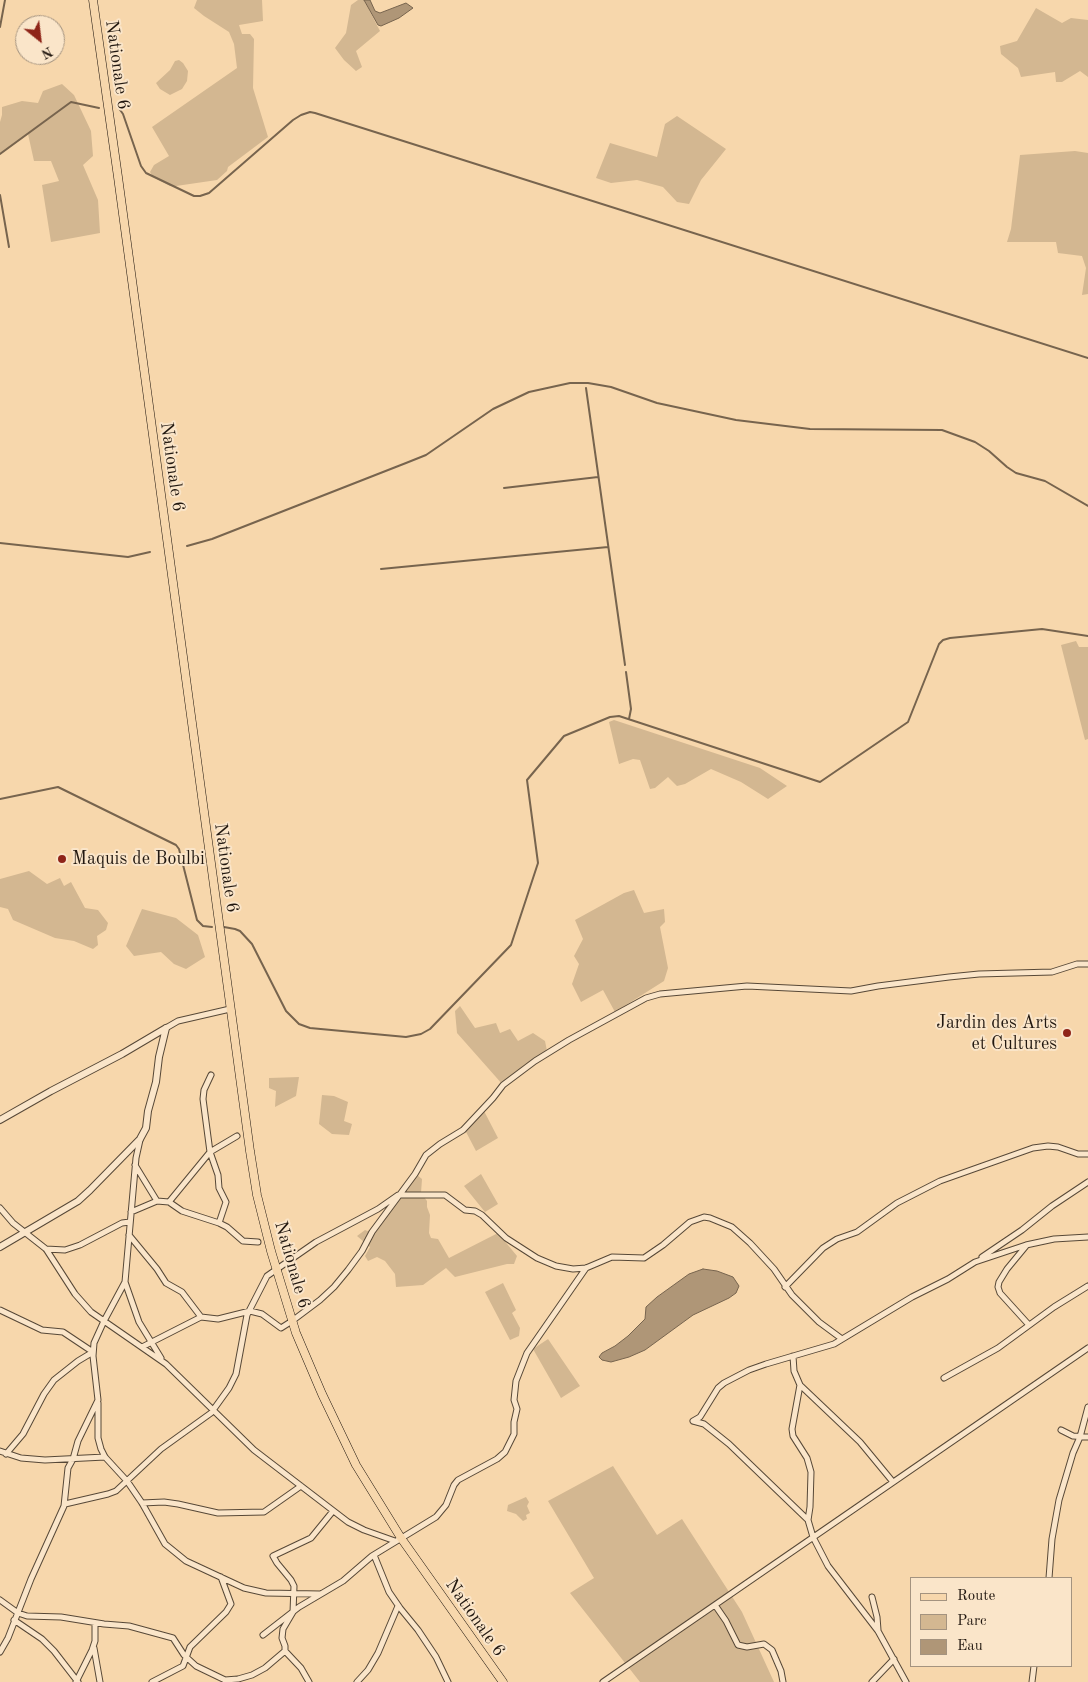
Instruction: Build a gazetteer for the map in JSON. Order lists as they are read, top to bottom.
{
  "streets": {
    "main road": ["Nationale 6"]
  },
  "places": ["Maquis de Boulbi", "Jardin des Arts et Cultures"],
  "legend": ["Route", "Parc", "Eau"],
  "north": "bottom right"
}
